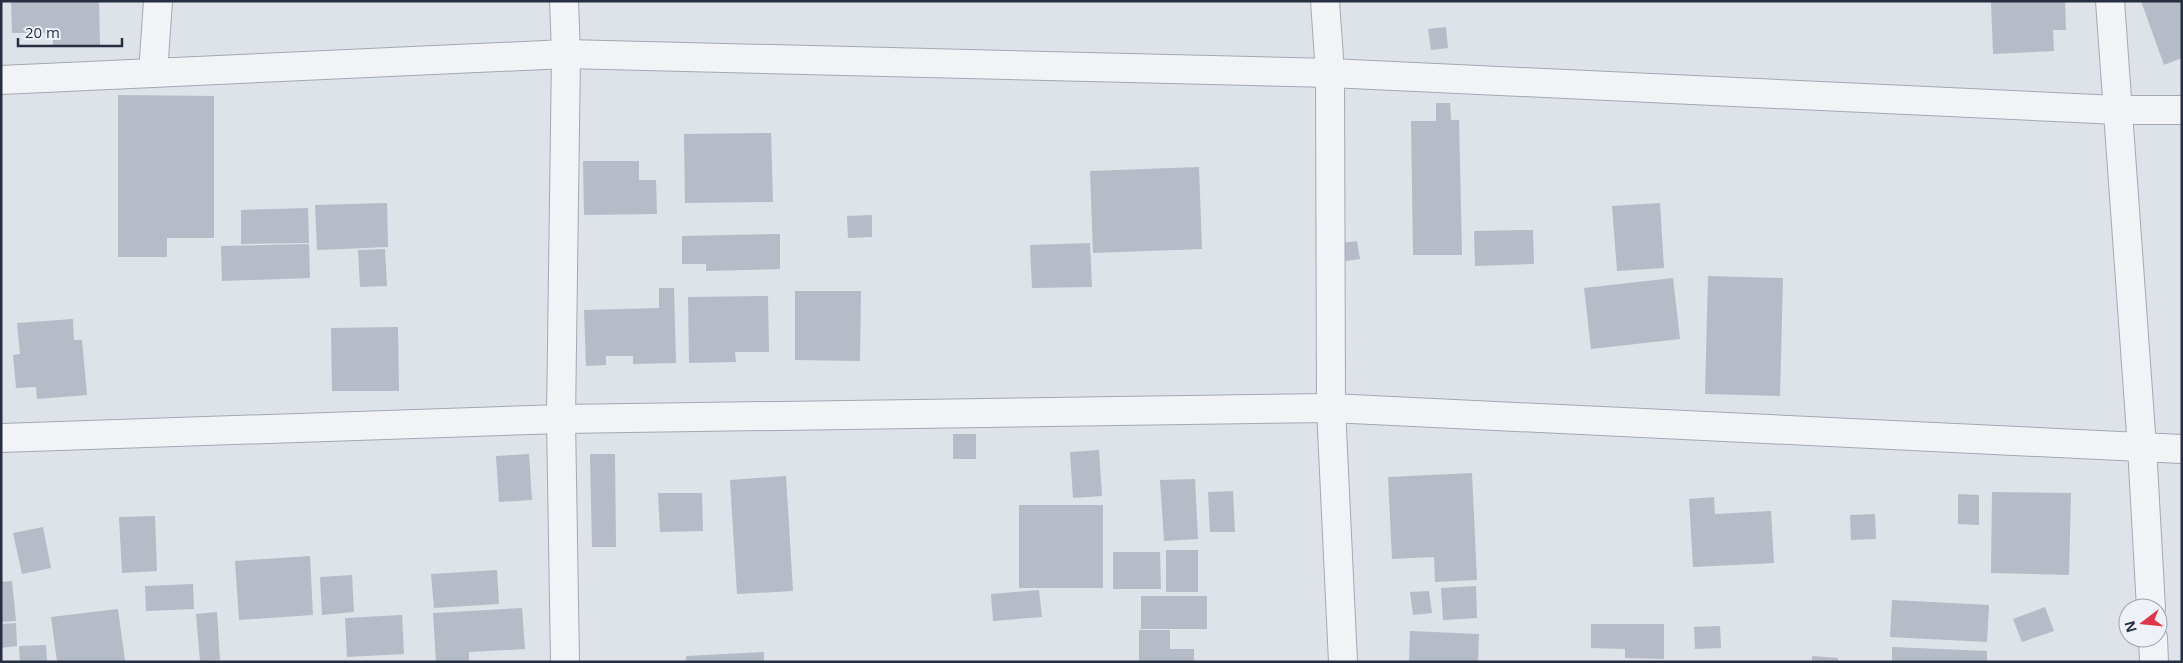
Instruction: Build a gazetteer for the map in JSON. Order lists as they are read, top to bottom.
{
  "scale_bar": "20 m",
  "north": "left"
}
